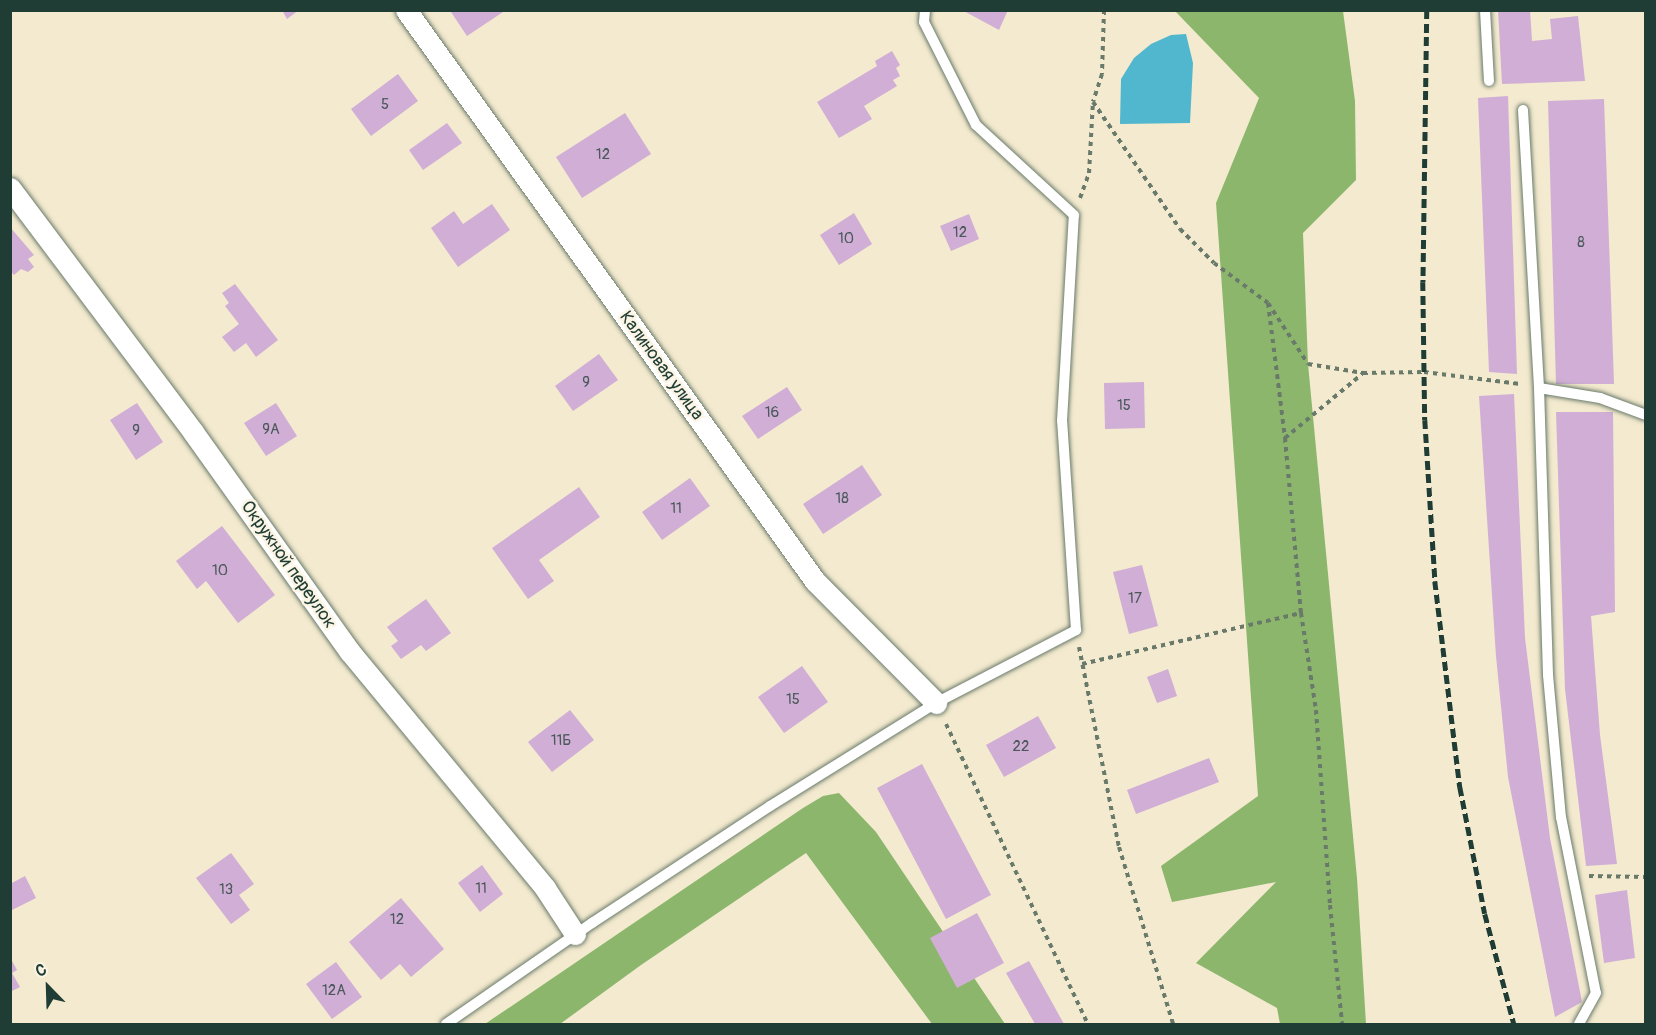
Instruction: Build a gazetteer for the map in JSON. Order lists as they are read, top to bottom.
{
  "streets": {
    "street": ["Калиновая улица", "Окружной переулок"]
  },
  "house_numbers": [
    "5",
    "12",
    "12",
    "10",
    "8",
    "9",
    "15",
    "16",
    "9А",
    "9",
    "18",
    "11",
    "10",
    "17",
    "15",
    "11Б",
    "22",
    "11",
    "13",
    "12",
    "12А"
  ],
  "north": "top left"
}
